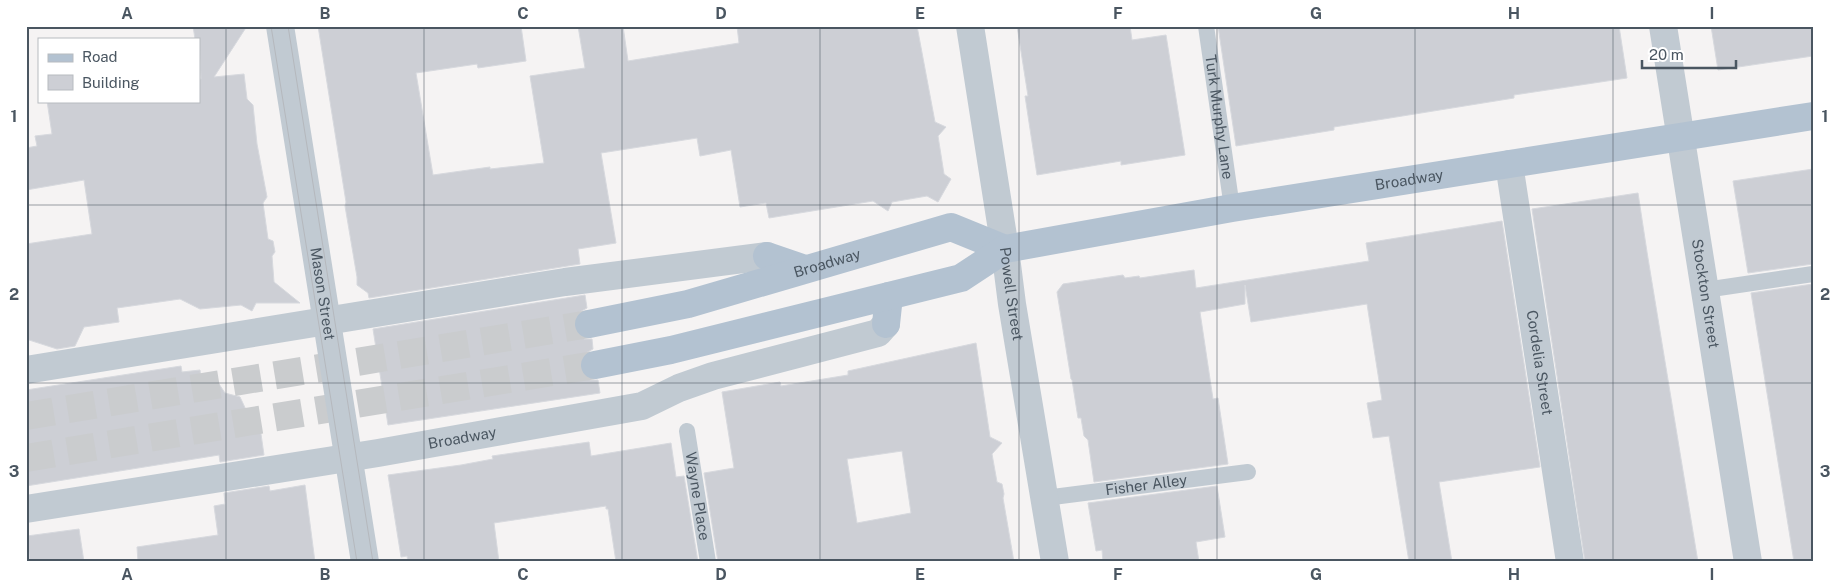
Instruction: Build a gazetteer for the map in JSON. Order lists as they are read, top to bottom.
{
  "streets": {
    "main road": ["Broadway"],
    "street": [
      "Mason Street",
      "Powell Street",
      "Stockton Street",
      "Cordelia Street"
    ],
    "lane": ["Turk Murphy Lane", "Fisher Alley", "Wayne Place"]
  },
  "crossings": [
    ["Turk Murphy Lane", "Broadway"],
    ["Broadway", "Mason Street"],
    ["Broadway", "Powell Street"],
    ["Broadway", "Stockton Street"],
    ["Broadway", "Cordelia Street"],
    ["Powell Street", "Fisher Alley"]
  ],
  "legend": ["Road", "Building"],
  "scale_bar": "20 m",
  "grid": {
    "columns": [
      "A",
      "B",
      "C",
      "D",
      "E",
      "F",
      "G",
      "H",
      "I"
    ],
    "rows": ["1", "2", "3"]
  }
}
